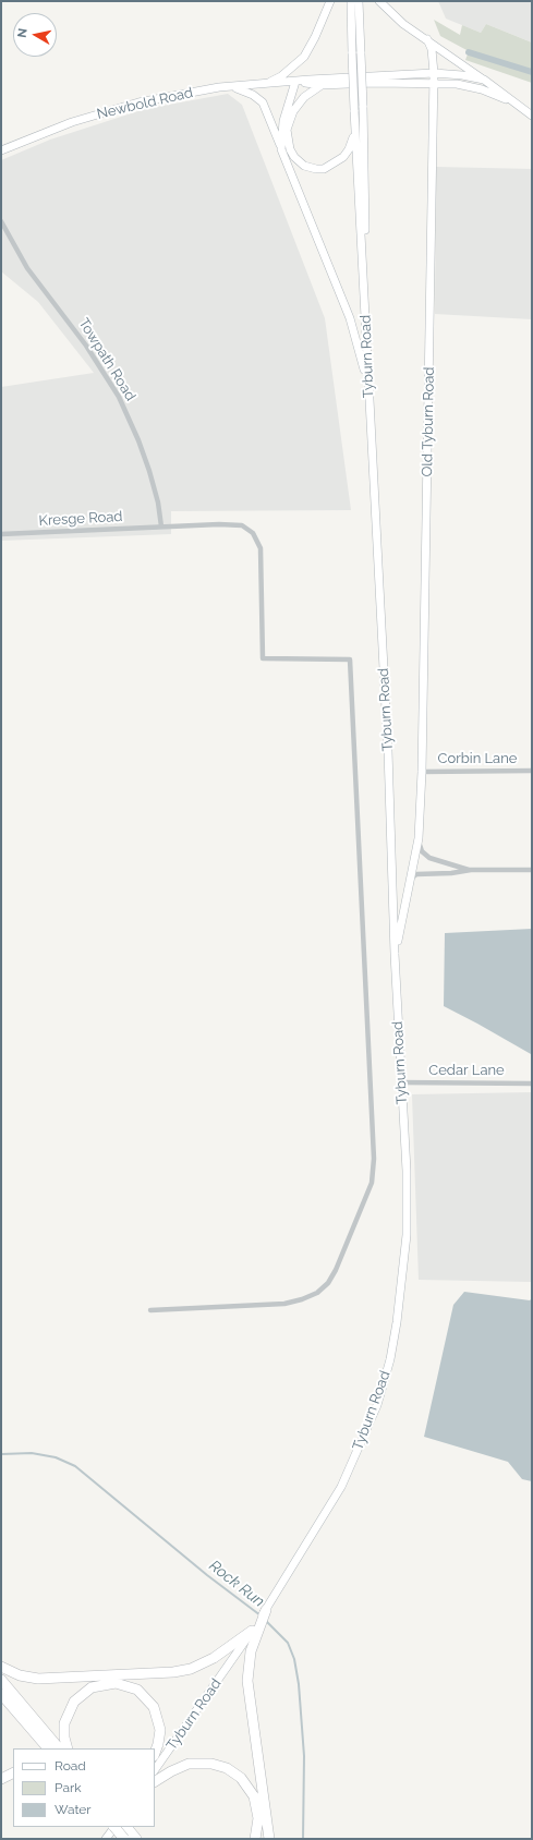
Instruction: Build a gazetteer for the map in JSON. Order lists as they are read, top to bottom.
{
  "streets": {
    "main road": ["Newbold Road", "Tyburn Road", "Old Tyburn Road"],
    "street": [
      "Towpath Road",
      "Kresge Road",
      "Corbin Lane",
      "Cedar Lane"
    ]
  },
  "crossings": [
    ["Newbold Road", "Old Tyburn Road"],
    ["Tyburn Road", "Old Tyburn Road"],
    ["Tyburn Road", "Cedar Lane"],
    ["Towpath Road", "Kresge Road"],
    ["Old Tyburn Road", "Corbin Lane"]
  ],
  "water": ["Rock Run"],
  "legend": ["Road", "Park", "Water"],
  "north": "left"
}
